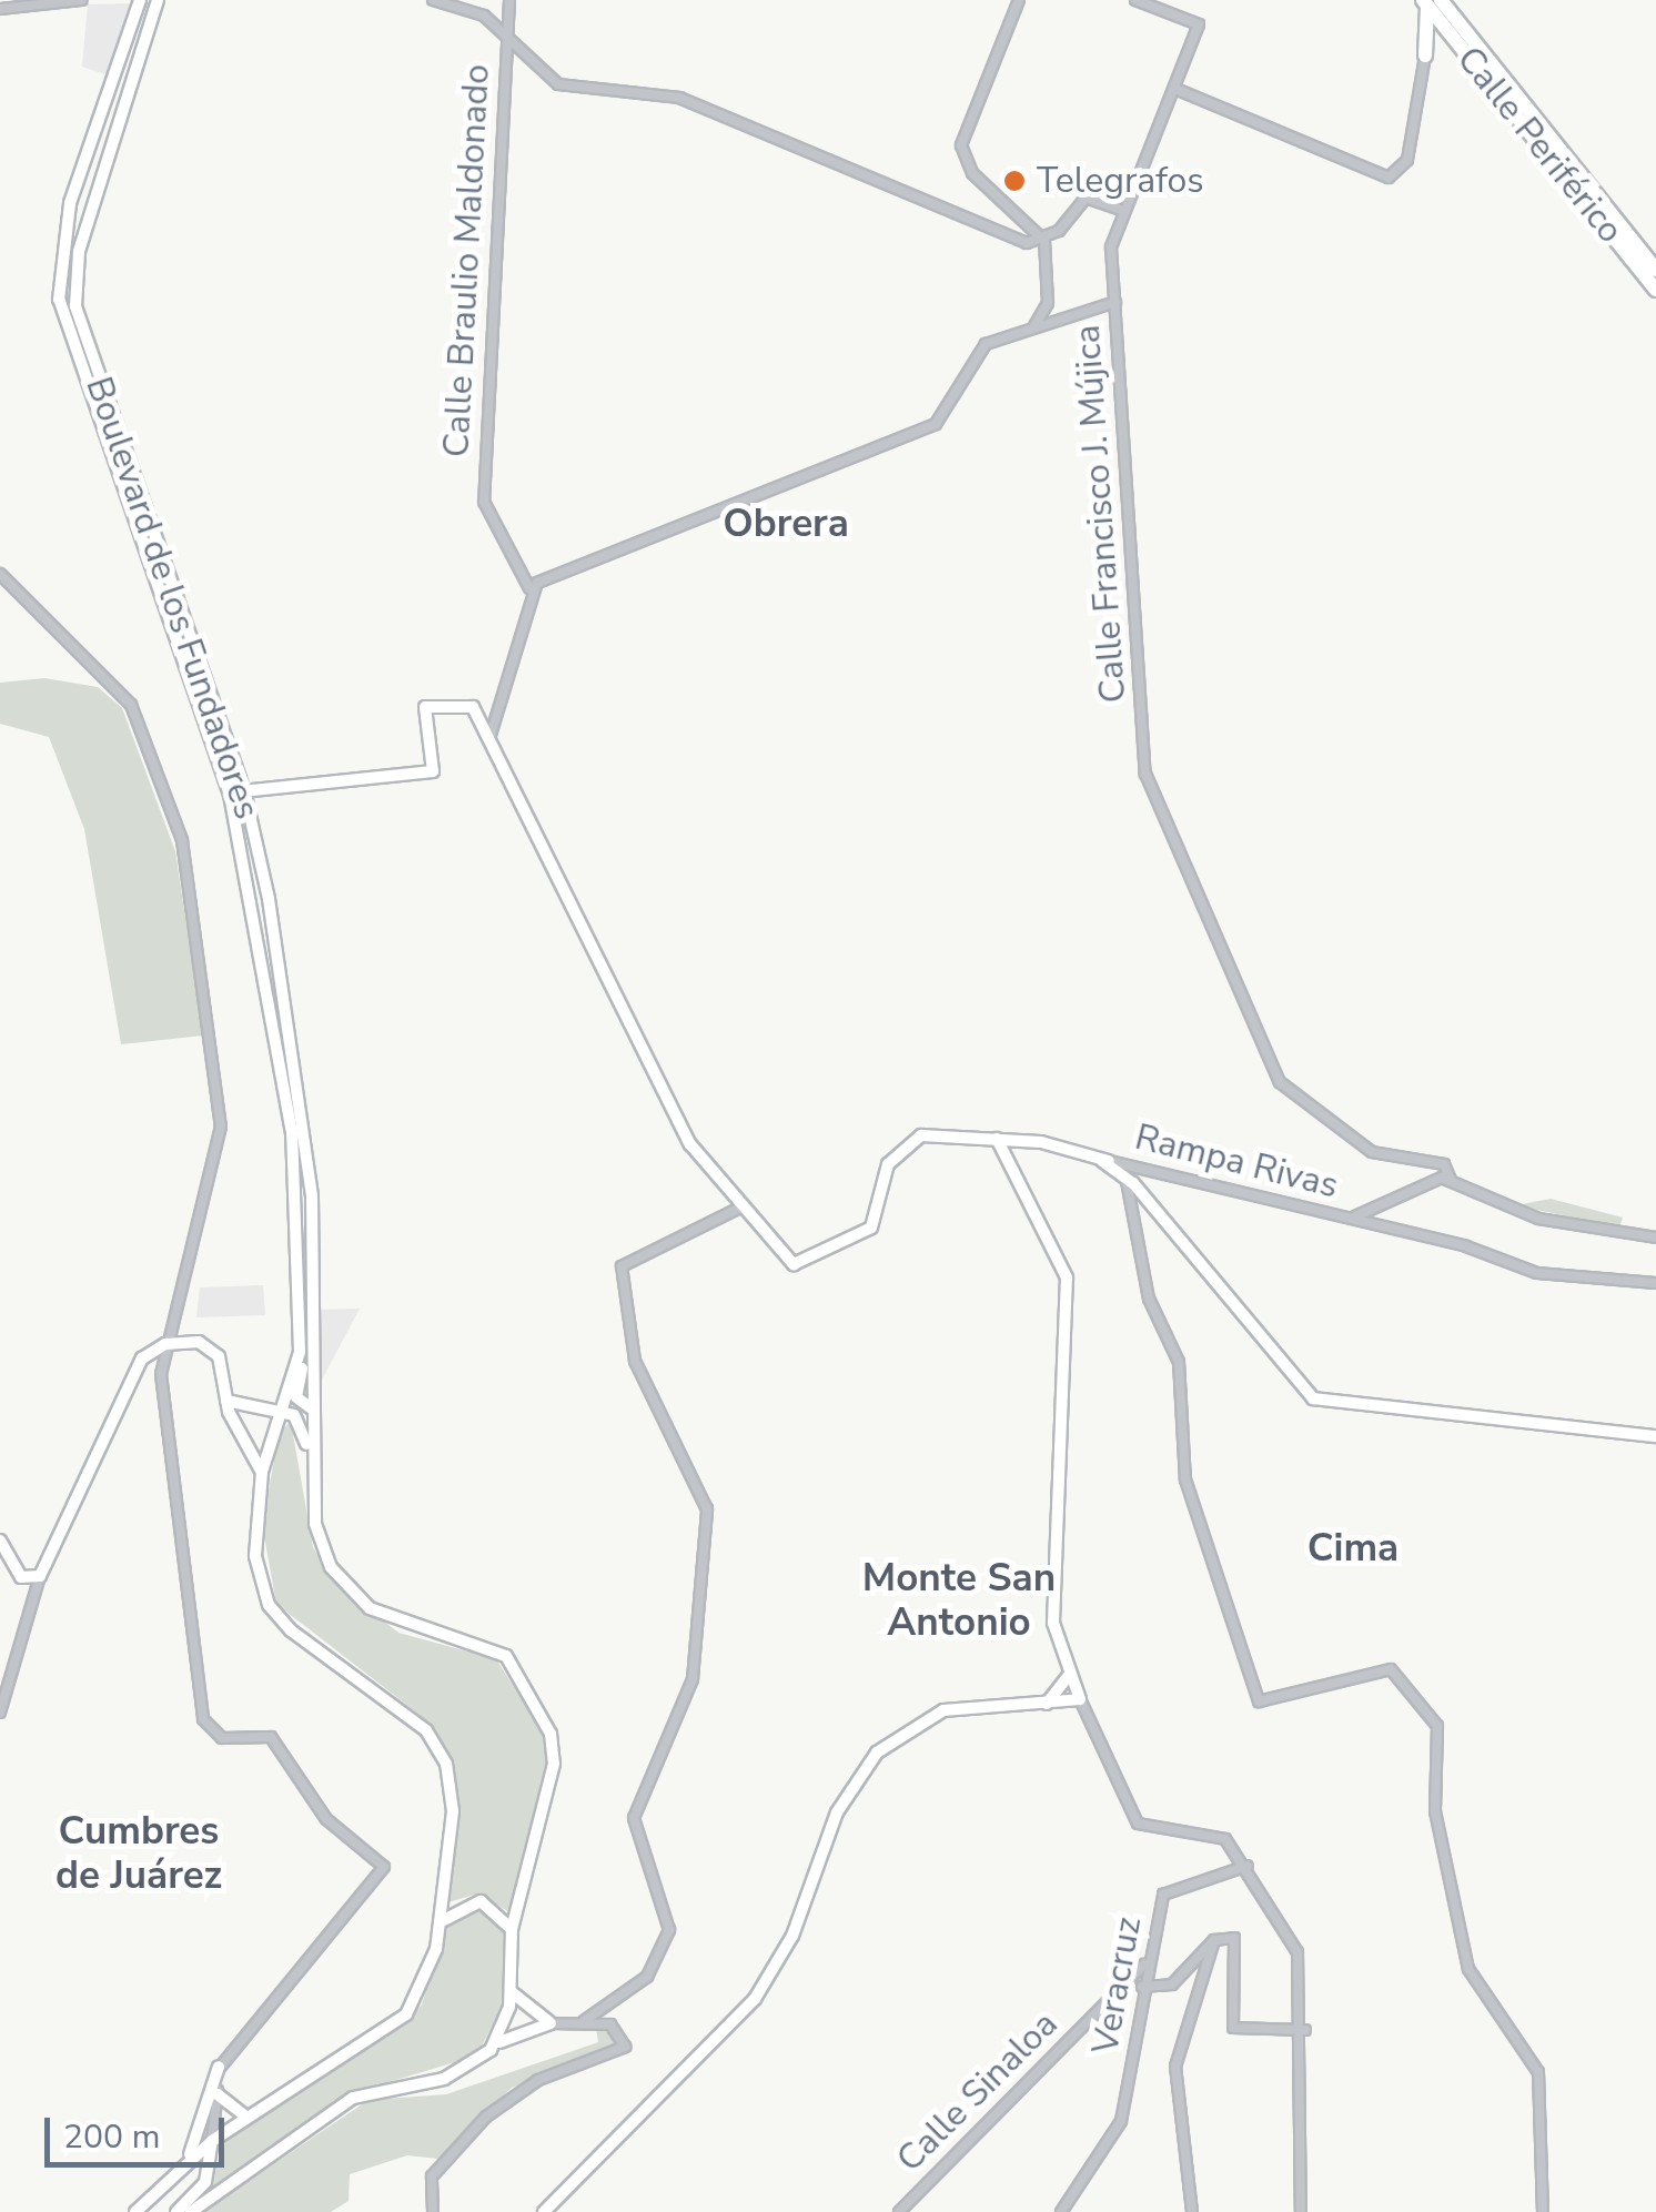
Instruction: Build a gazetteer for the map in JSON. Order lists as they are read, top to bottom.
{
  "streets": {
    "highway": ["Calle Periférico"],
    "main road": ["Boulevard de los Fundadores"],
    "street": [
      "Calle Braulio Maldonado",
      "Calle Francisco J. Mújica",
      "Rampa Rivas",
      "Veracruz",
      "Calle Sinaloa"
    ]
  },
  "crossings": [
    ["Veracruz", "Calle Sinaloa"]
  ],
  "districts": [
    "Obrera",
    "Cima",
    "Monte San Antonio",
    "Cumbres de Juárez"
  ],
  "places": ["Telegrafos"],
  "scale_bar": "200 m"
}
